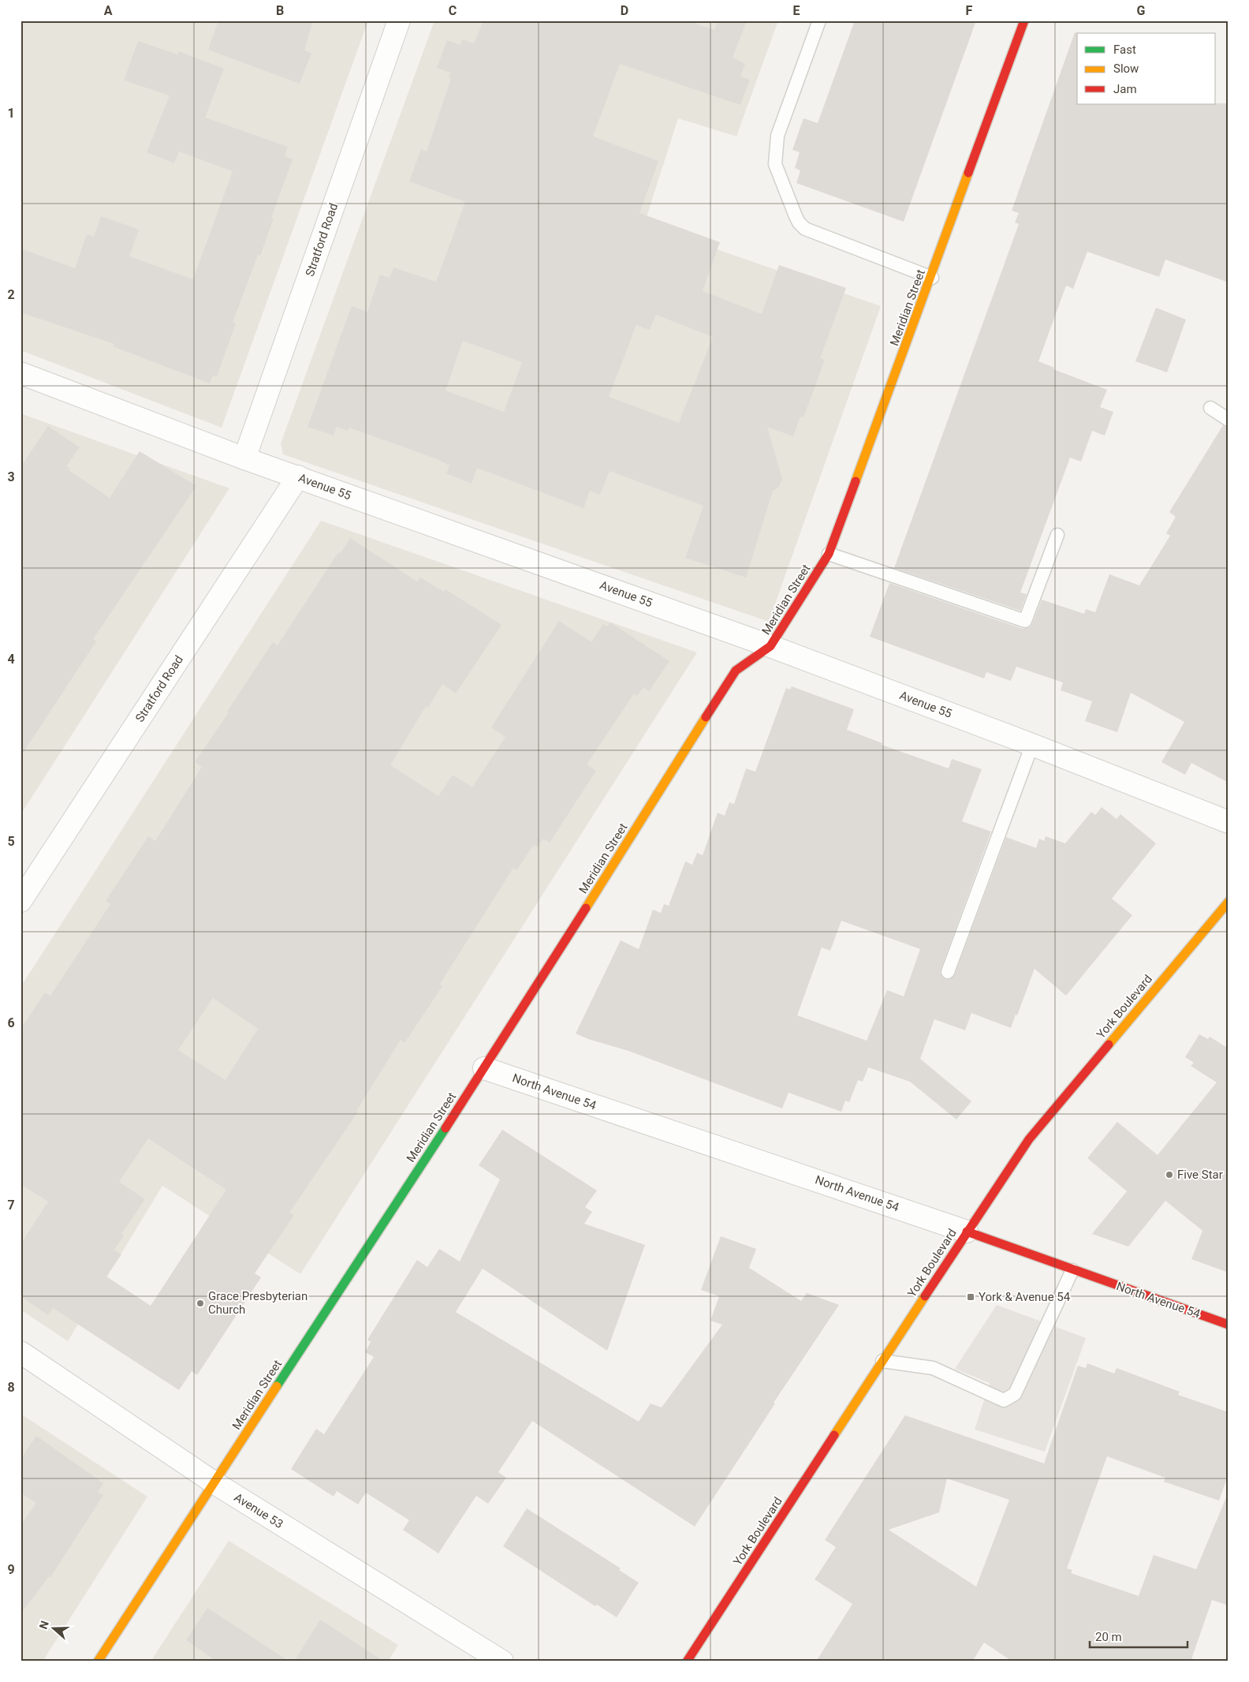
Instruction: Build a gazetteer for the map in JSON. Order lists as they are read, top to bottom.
{
  "streets": {
    "street": [
      "Stratford Road",
      "Meridian Street",
      "Avenue 55",
      "York Boulevard",
      "North Avenue 54",
      "Avenue 53"
    ]
  },
  "crossings": [
    ["Stratford Road", "Avenue 55"],
    ["Meridian Street", "Avenue 55"],
    ["Meridian Street", "North Avenue 54"],
    ["Meridian Street", "Avenue 53"],
    ["York Boulevard", "North Avenue 54"]
  ],
  "places": {
    "other": ["Five Star", "Grace Presbyterian Church"],
    "transit": ["York & Avenue 54"]
  },
  "legend": ["Fast", "Slow", "Jam"],
  "scale_bar": "20 m",
  "north": "left",
  "grid": {
    "columns": [
      "A",
      "B",
      "C",
      "D",
      "E",
      "F",
      "G"
    ],
    "rows": [
      "1",
      "2",
      "3",
      "4",
      "5",
      "6",
      "7",
      "8",
      "9"
    ]
  }
}
